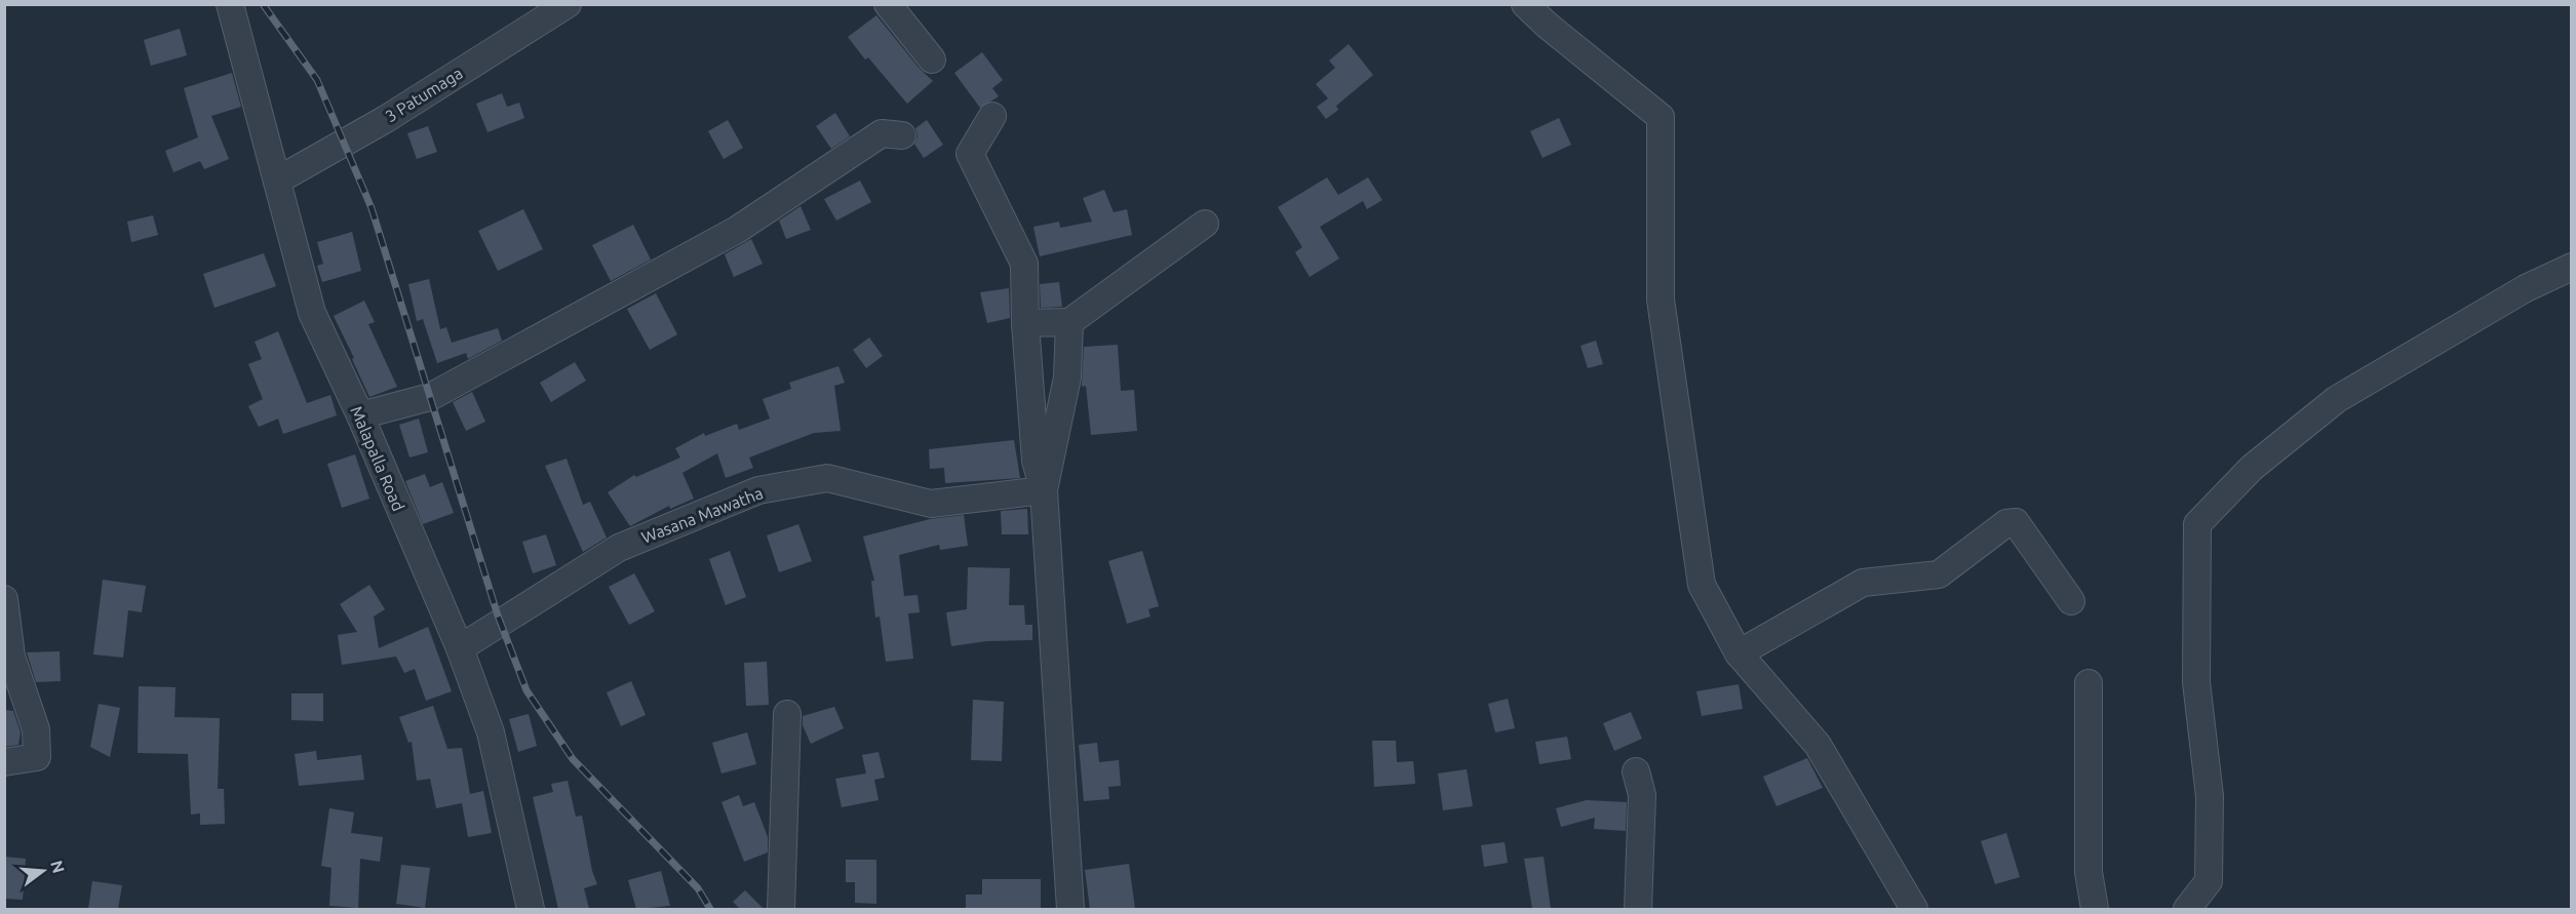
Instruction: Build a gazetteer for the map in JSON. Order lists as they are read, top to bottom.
{
  "streets": {
    "street": ["3 Patumaga", "Malapalla Road", "Wasana Mawatha"]
  },
  "crossings": [
    ["3 Patumaga", "Malapalla Road"],
    ["Malapalla Road", "Wasana Mawatha"]
  ],
  "north": "right"
}
